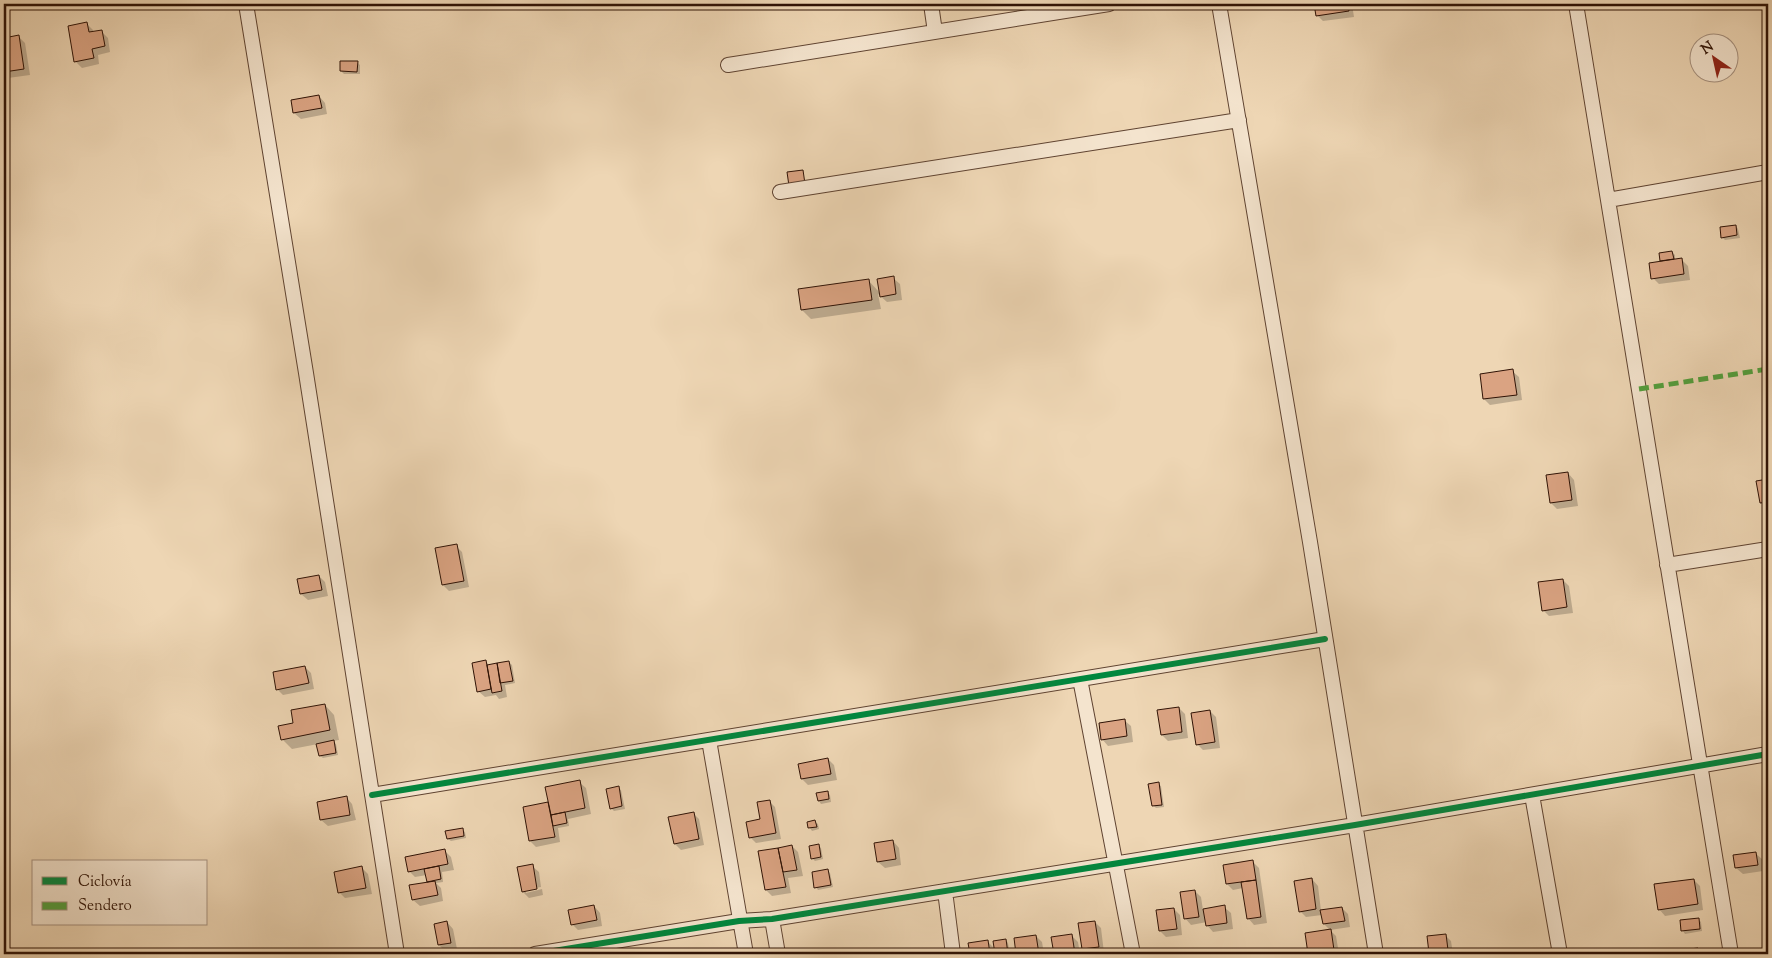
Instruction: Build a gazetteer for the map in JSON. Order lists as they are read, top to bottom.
{
  "legend": ["Ciclovía", "Sendero"],
  "north": "top left"
}
